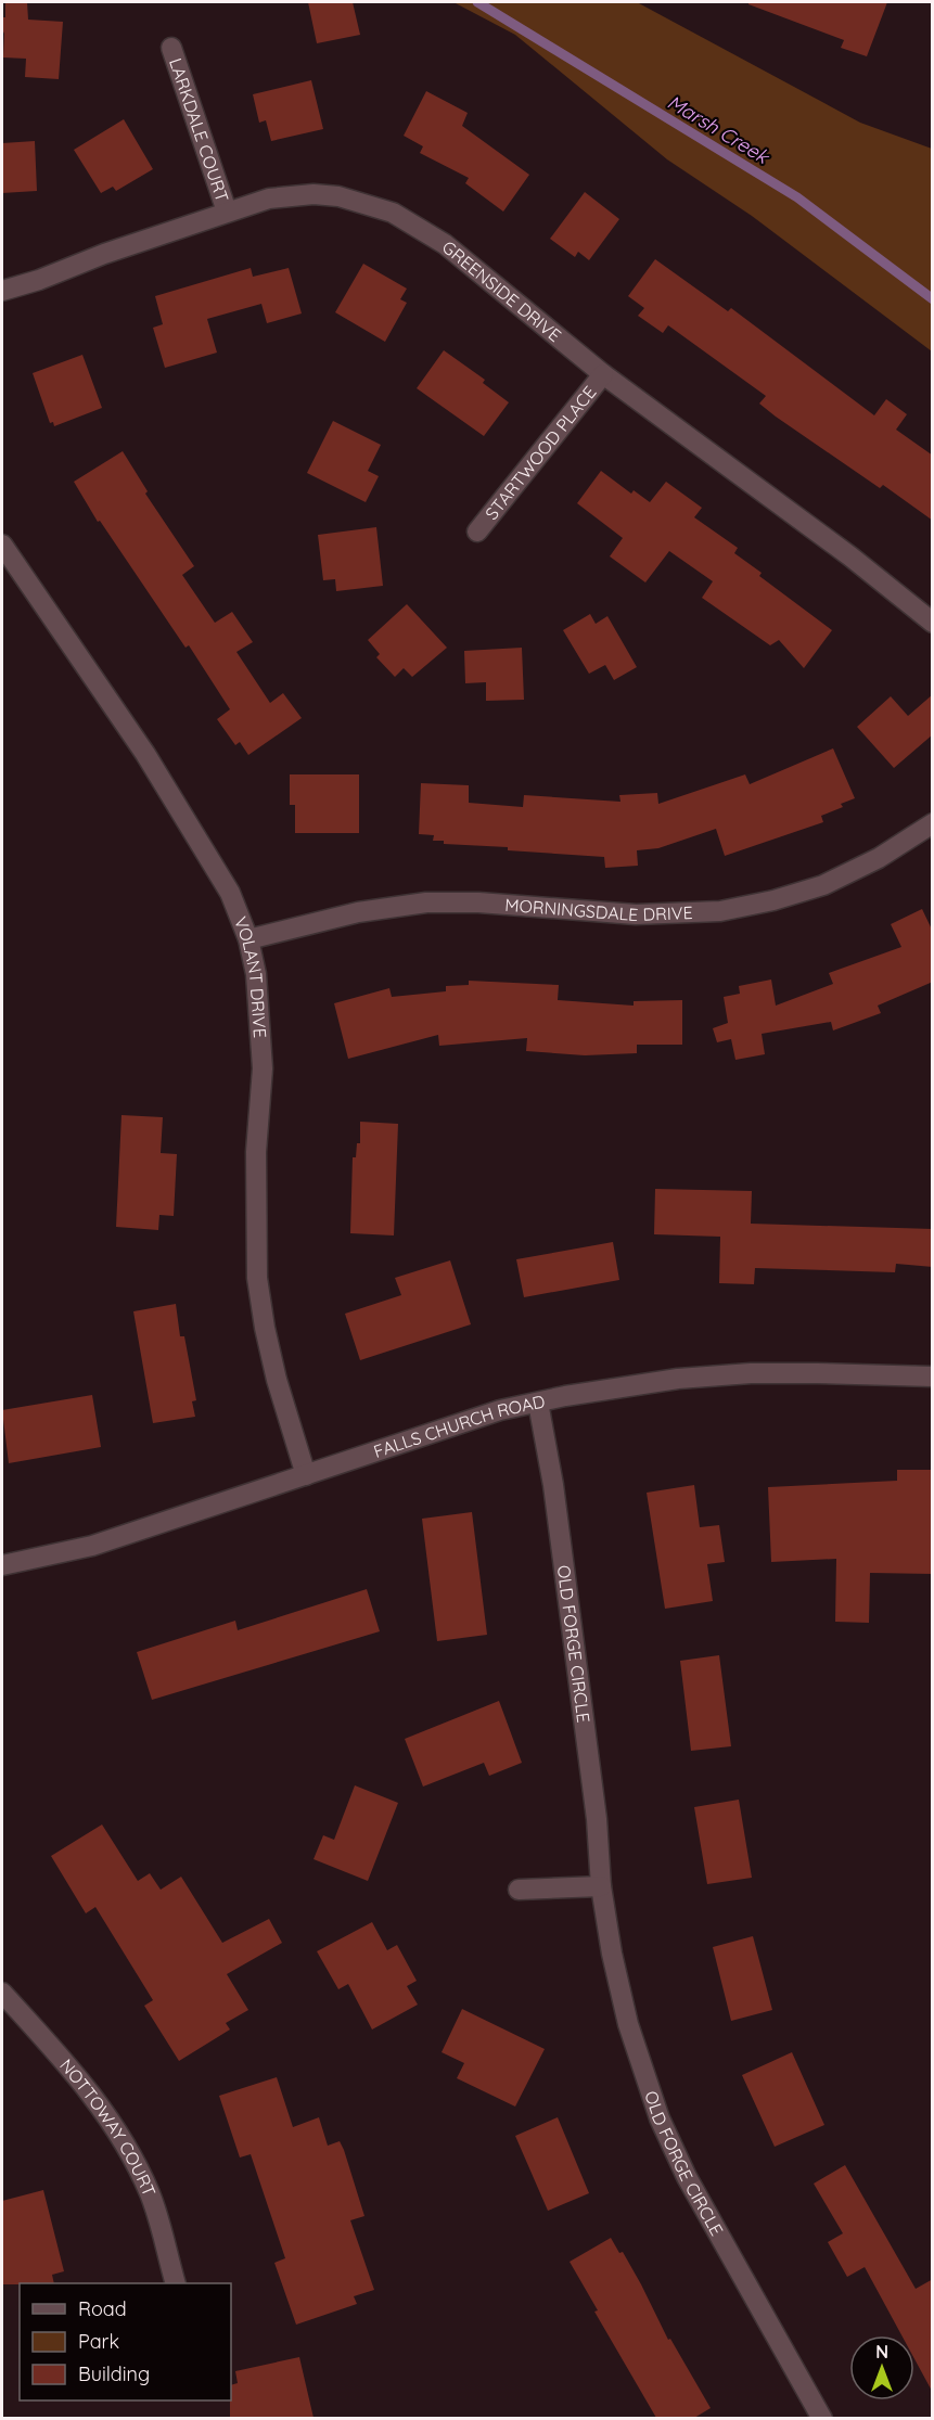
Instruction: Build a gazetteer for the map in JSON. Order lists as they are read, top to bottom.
{
  "streets": {
    "street": [
      "LARKDALE COURT",
      "GREENSIDE DRIVE",
      "STARTWOOD PLACE",
      "MORNINGSDALE DRIVE",
      "VOLANT DRIVE",
      "FALLS CHURCH ROAD",
      "OLD FORGE CIRCLE",
      "NOTTOWAY COURT"
    ]
  },
  "crossings": [
    ["LARKDALE COURT", "GREENSIDE DRIVE"],
    ["GREENSIDE DRIVE", "STARTWOOD PLACE"],
    ["MORNINGSDALE DRIVE", "VOLANT DRIVE"],
    ["VOLANT DRIVE", "FALLS CHURCH ROAD"],
    ["FALLS CHURCH ROAD", "OLD FORGE CIRCLE"]
  ],
  "water": ["Marsh Creek"],
  "legend": ["Road", "Park", "Building"],
  "north": "top"
}
